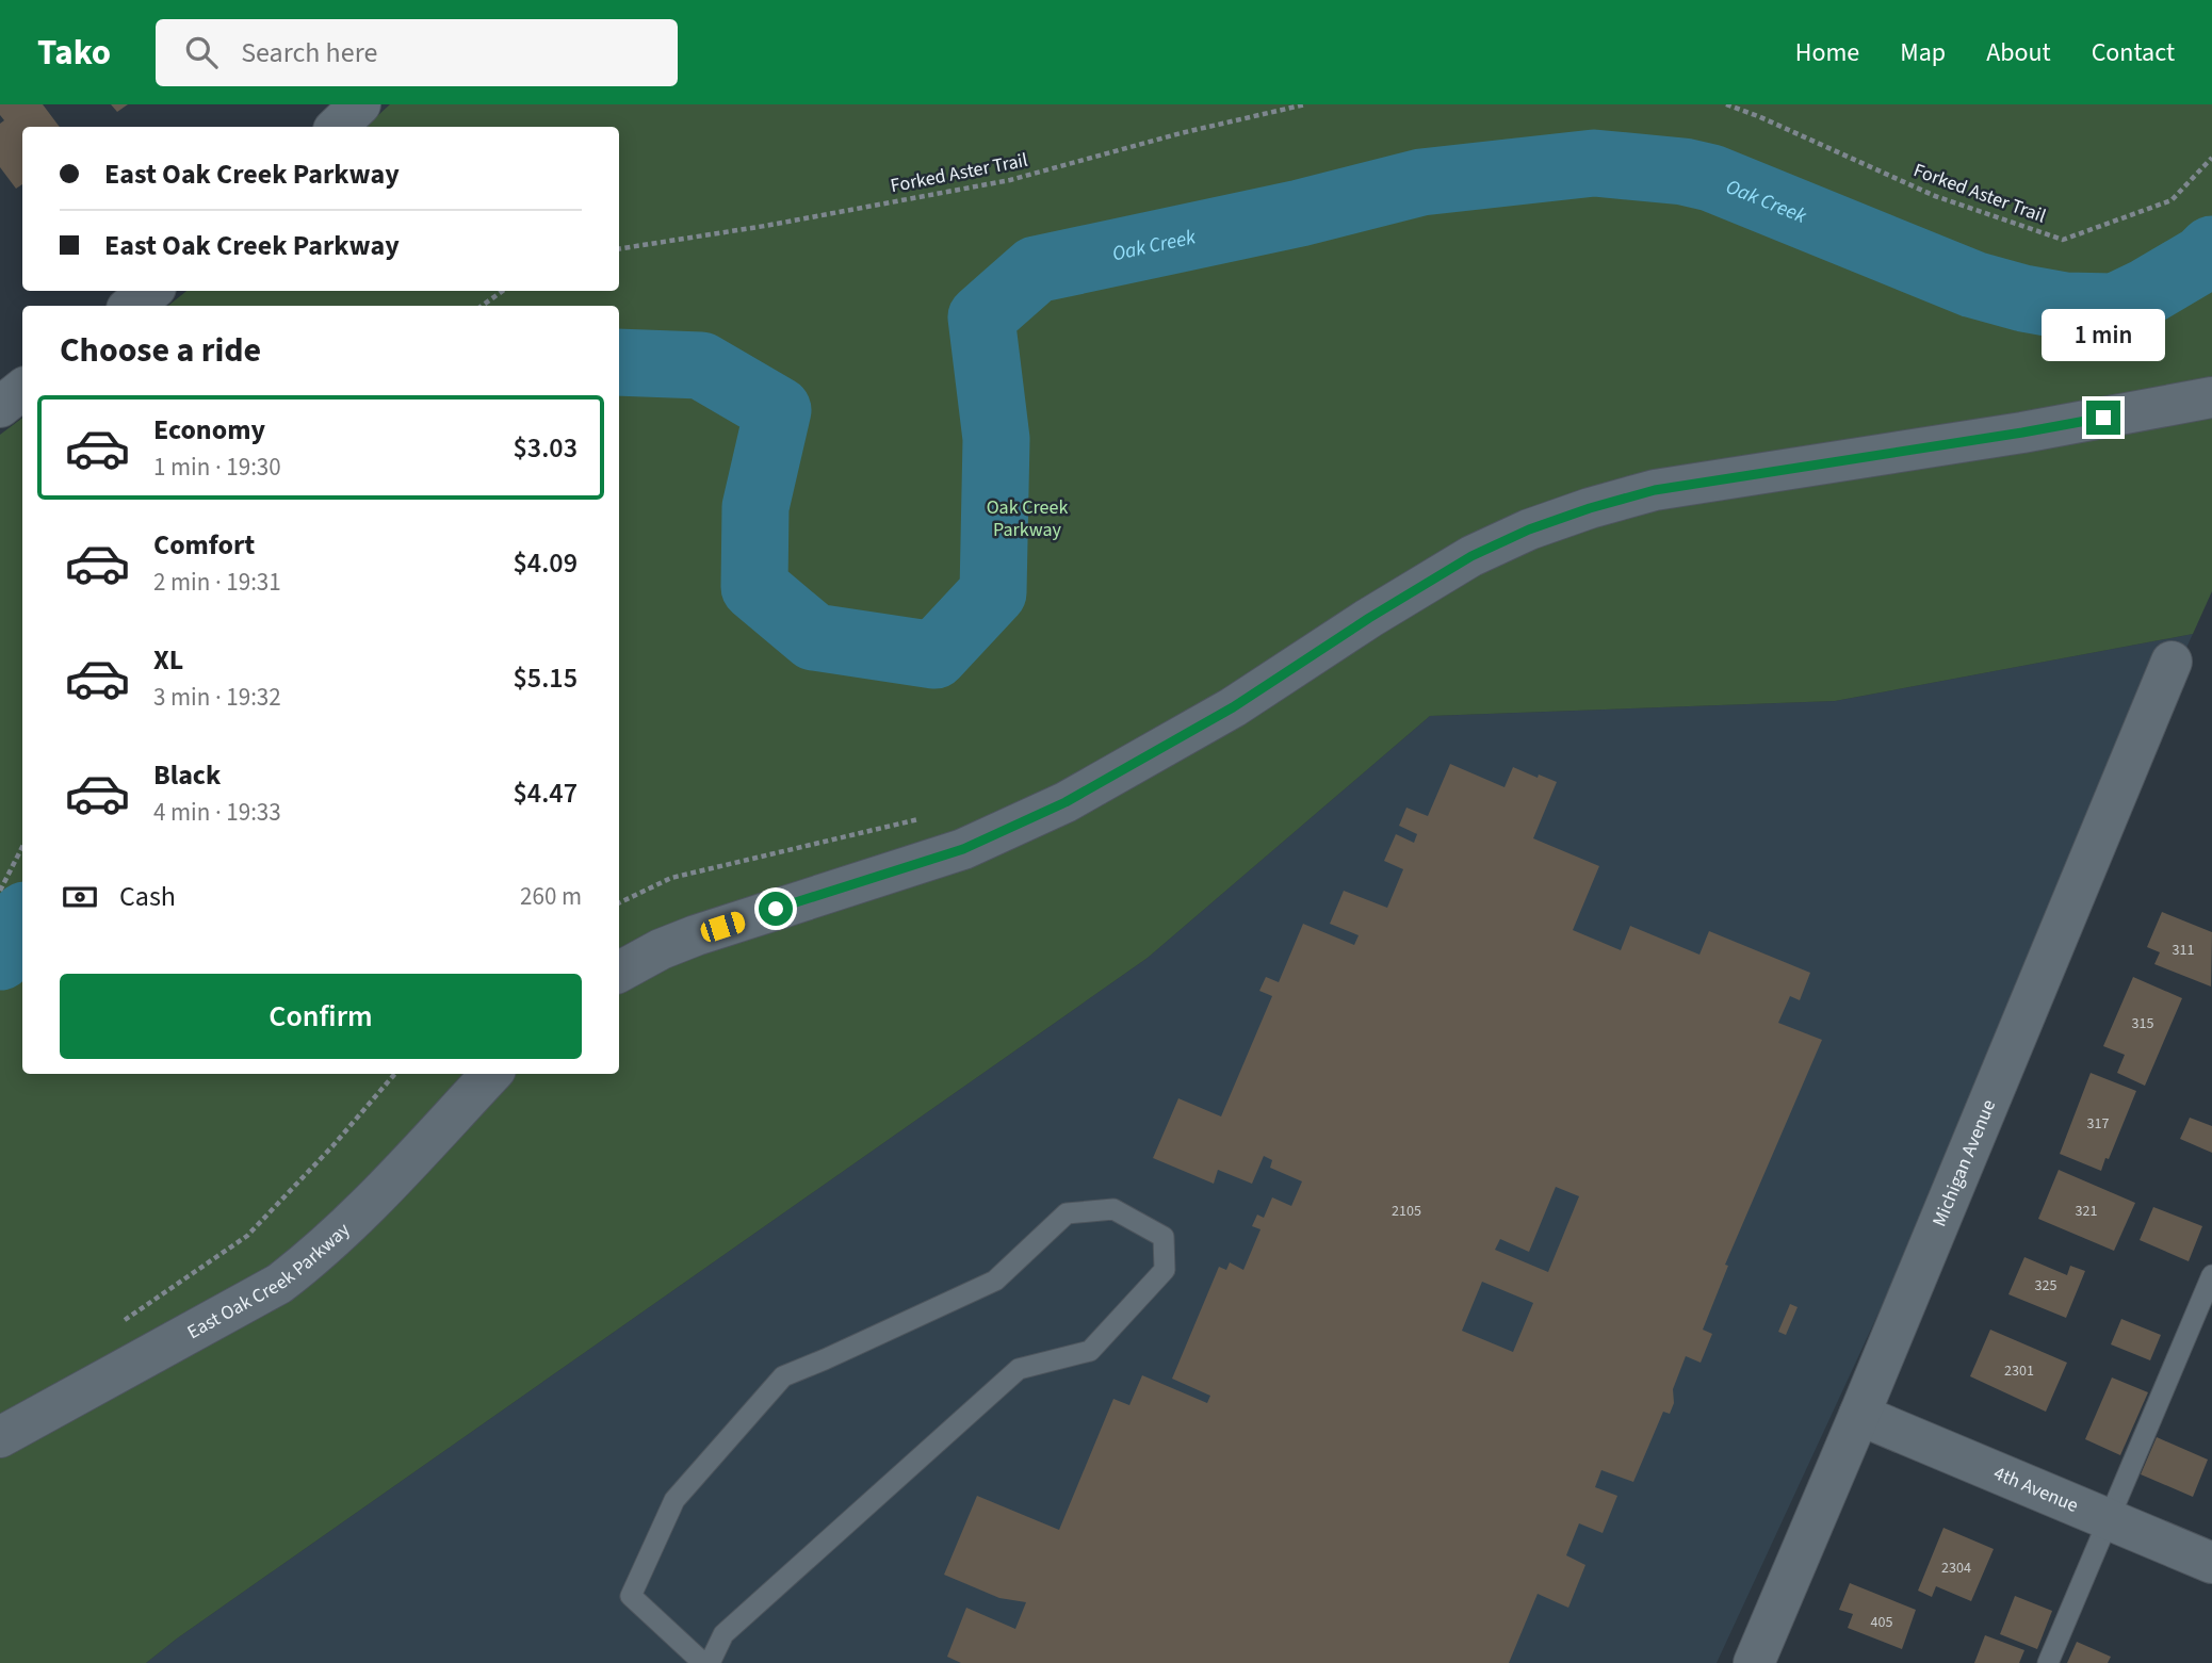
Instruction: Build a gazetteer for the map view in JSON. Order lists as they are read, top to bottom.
{
  "streets": {
    "street": ["Michigan Avenue", "East Oak Creek Parkway", "4th Avenue"],
    "path": ["Forked Aster Trail"]
  },
  "crossings": [
    ["Michigan Avenue", "4th Avenue"]
  ],
  "water": ["Oak Creek"],
  "parks": ["Oak Creek Parkway"],
  "house_numbers": [
    "311",
    "315",
    "317",
    "2105",
    "321",
    "325",
    "2301",
    "2304",
    "405"
  ],
  "page": {
    "header": "Tako",
    "search": "Search here",
    "nav": [
      "Home",
      "Map",
      "About",
      "Contact"
    ],
    "banner": ["East Oak Creek Parkway", "East Oak Creek Parkway"],
    "heading": "Choose a ride",
    "bubble": "1 min",
    "list": [
      {
        "name": "Economy",
        "note": "1 min · 19:30",
        "value": "$3.03"
      },
      {
        "name": "Comfort",
        "note": "2 min · 19:31",
        "value": "$4.09"
      },
      {
        "name": "XL",
        "note": "3 min · 19:32",
        "value": "$5.15"
      },
      {
        "name": "Black",
        "note": "4 min · 19:33",
        "value": "$4.47"
      }
    ],
    "pay": ["Cash", "260 m"],
    "buttons": "Confirm"
  }
}
